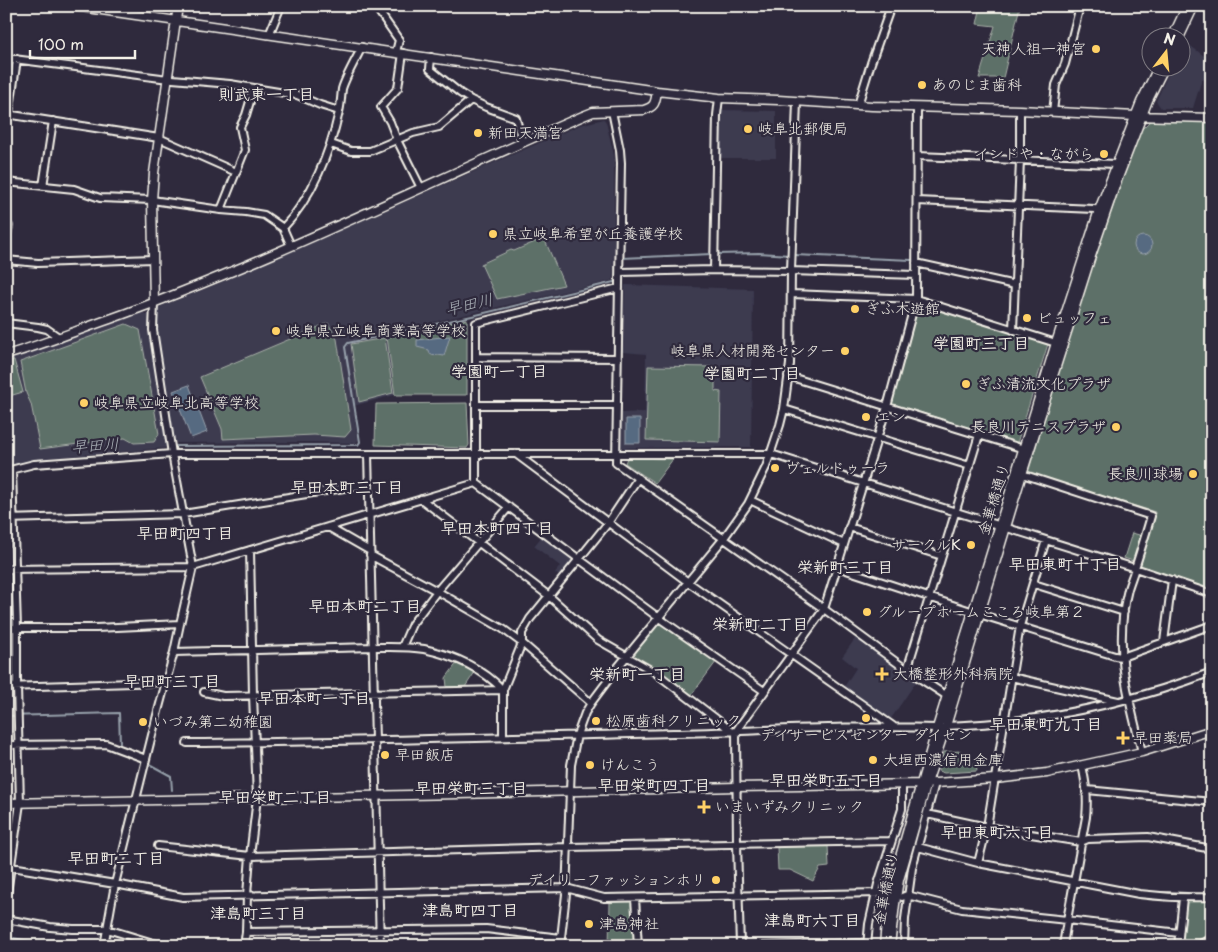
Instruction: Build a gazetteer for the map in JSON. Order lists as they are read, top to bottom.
{
  "streets": {
    "street": ["金華橋通り"]
  },
  "districts": [
    "則武東一丁目",
    "学園町三丁目",
    "学園町一丁目",
    "学園町二丁目",
    "早田本町三丁目",
    "早田本町四丁目",
    "早田町四丁目",
    "早田東町十丁目",
    "栄新町三丁目",
    "早田本町二丁目",
    "栄新町二丁目",
    "栄新町一丁目",
    "早田町三丁目",
    "早田本町一丁目",
    "早田東町九丁目",
    "早田栄町五丁目",
    "早田栄町四丁目",
    "早田栄町三丁目",
    "早田栄町二丁目",
    "早田東町六丁目",
    "早田町二丁目",
    "津島町四丁目",
    "津島町三丁目",
    "津島町六丁目"
  ],
  "water": ["早田川"],
  "places": {
    "other": [
      "天神人祖一神宮",
      "あのじま歯科",
      "岐阜北郵便局",
      "新田天満宮",
      "インドや・ながら",
      "県立岐阜希望が丘養護学校",
      "ぎふ木遊館",
      "ビュッフェ",
      "岐阜県立岐阜商業高等学校",
      "岐阜県人材開発センター",
      "ぎふ清流文化プラザ",
      "岐阜県立岐阜北高等学校",
      "エン",
      "長良川テニスプラザ",
      "ヴェルドゥーラ",
      "長良川球場",
      "サークルK",
      "グループホームこころ岐阜第２",
      "デイサービスセンター ダイセン",
      "松原歯科クリニック",
      "いづみ第二幼稚園",
      "早田飯店",
      "大垣西濃信用金庫",
      "けんこう",
      "デイリーファッションホリ",
      "津島神社"
    ],
    "health": ["大橋整形外科病院", "早田薬局", "いまいずみクリニック"]
  },
  "scale_bar": "100 m",
  "north": "top"
}
